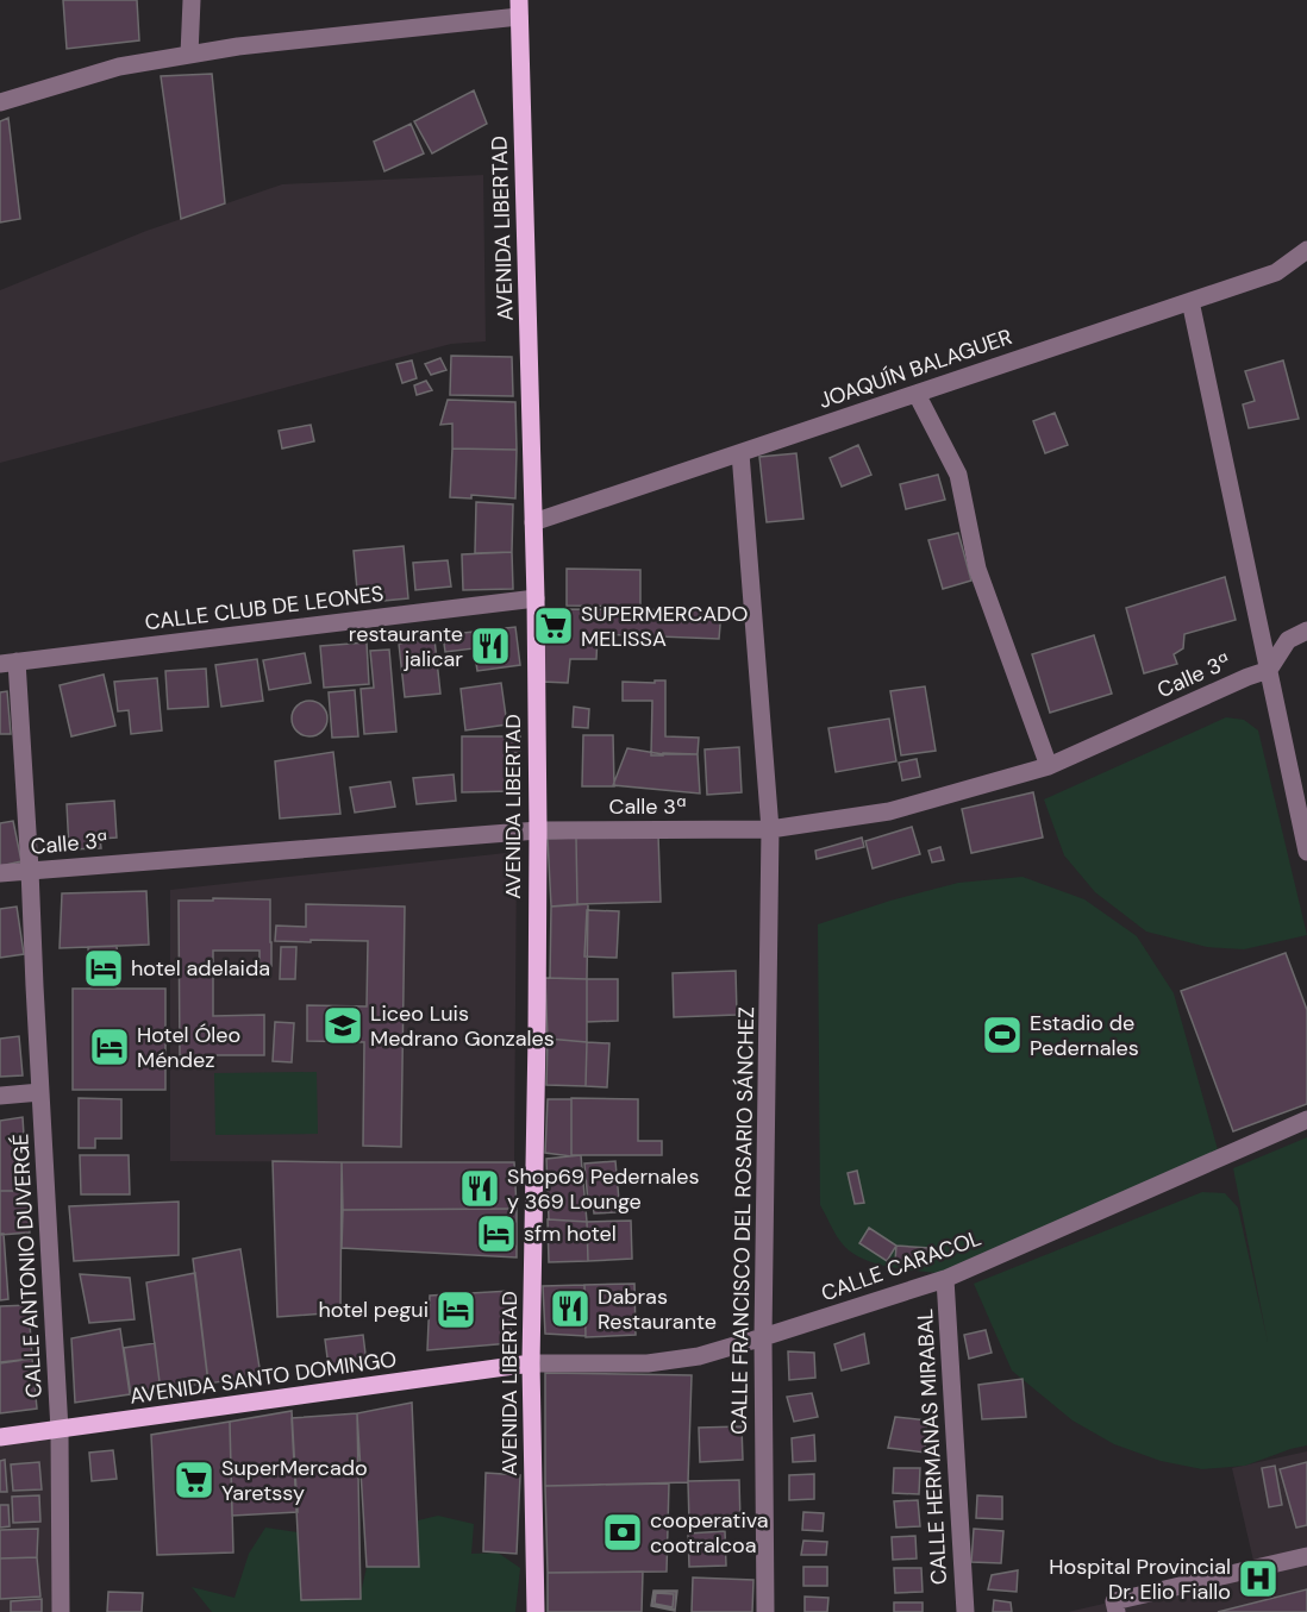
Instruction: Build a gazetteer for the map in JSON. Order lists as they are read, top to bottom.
{
  "streets": {
    "main road": ["AVENIDA LIBERTAD", "AVENIDA SANTO DOMINGO"],
    "street": [
      "JOAQUÍN BALAGUER",
      "CALLE CLUB DE LEONES",
      "Calle 3ª",
      "CALLE FRANCISCO DEL ROSARIO SÁNCHEZ",
      "CALLE ANTONIO DUVERGÉ",
      "CALLE CARACOL",
      "CALLE HERMANAS MIRABAL"
    ]
  },
  "crossings": [
    ["AVENIDA LIBERTAD", "JOAQUÍN BALAGUER"],
    ["AVENIDA LIBERTAD", "CALLE CLUB DE LEONES"],
    ["AVENIDA LIBERTAD", "Calle 3ª"],
    ["AVENIDA LIBERTAD", "CALLE CARACOL"],
    ["AVENIDA LIBERTAD", "AVENIDA SANTO DOMINGO"],
    ["JOAQUÍN BALAGUER", "CALLE FRANCISCO DEL ROSARIO SÁNCHEZ"],
    ["CALLE CLUB DE LEONES", "CALLE ANTONIO DUVERGÉ"],
    ["Calle 3ª", "CALLE FRANCISCO DEL ROSARIO SÁNCHEZ"],
    ["Calle 3ª", "CALLE ANTONIO DUVERGÉ"],
    ["CALLE FRANCISCO DEL ROSARIO SÁNCHEZ", "CALLE CARACOL"],
    ["CALLE ANTONIO DUVERGÉ", "AVENIDA SANTO DOMINGO"],
    ["CALLE CARACOL", "AVENIDA SANTO DOMINGO"],
    ["CALLE CARACOL", "CALLE HERMANAS MIRABAL"]
  ],
  "places": {
    "supermarket": ["SUPERMERCADO MELISSA", "SuperMercado Yaretssy"],
    "restaurant": ["restaurante jalicar", "Shop69 Pedernales y 369 Lounge", "Dabras Restaurante"],
    "hotel": [
      "hotel adelaida",
      "Hotel Óleo Méndez",
      "sfm hotel",
      "hotel pegui"
    ],
    "school or university": ["Liceo Luis Medrano Gonzales"],
    "sports": ["Estadio de Pedernales"],
    "bank": ["cooperativa cootralcoa"],
    "hospital": ["Hospital Provincial Dr. Elio Fiallo"]
  }
}
